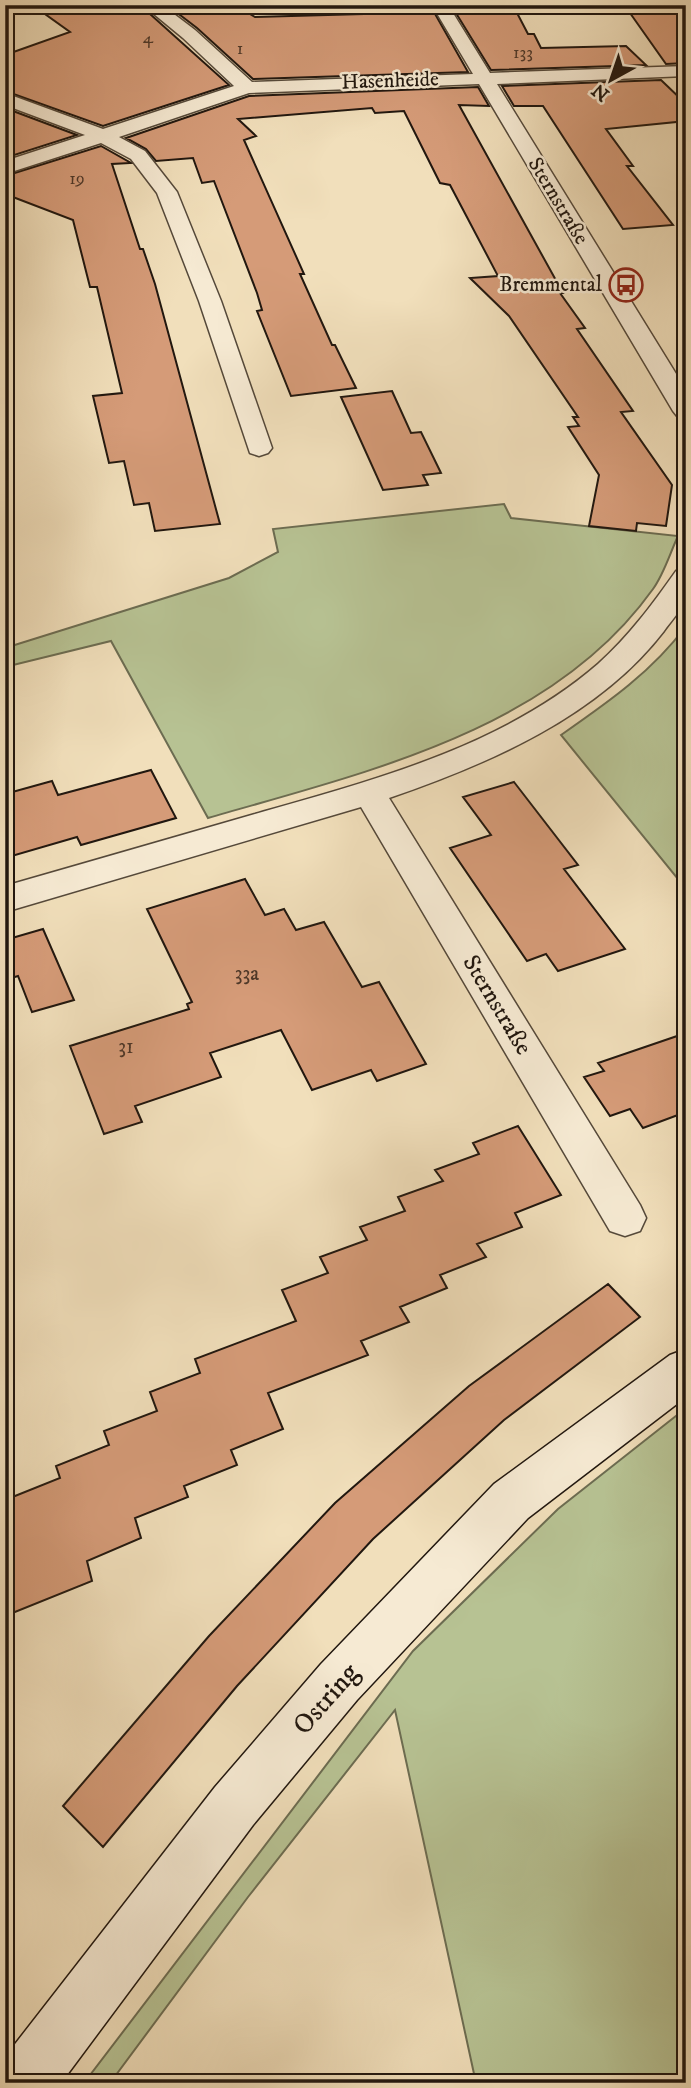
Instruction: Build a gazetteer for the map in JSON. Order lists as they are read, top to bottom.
{
  "streets": {
    "street": ["Hasenheide", "Sternstraße", "Ostring"]
  },
  "crossings": [
    ["Hasenheide", "Sternstraße"]
  ],
  "places": {
    "bus stop": ["Bremmental"]
  },
  "house_numbers": [
    "4",
    "1",
    "133",
    "19",
    "33a",
    "31"
  ],
  "north": "bottom left"
}
